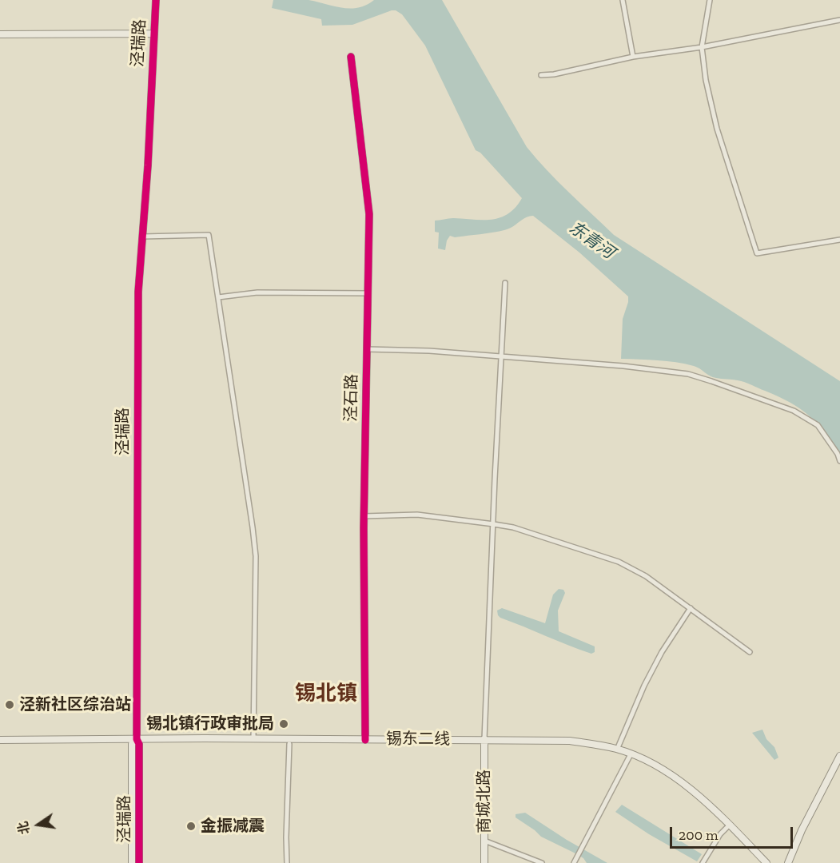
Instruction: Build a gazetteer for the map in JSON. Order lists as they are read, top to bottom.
{
  "streets": {
    "street": [
      "泾瑞路",
      "泾石路",
      "锡东二线",
      "商城北路"
    ]
  },
  "crossings": [
    ["泾瑞路", "锡东二线"],
    ["泾石路", "锡东二线"],
    ["锡东二线", "商城北路"]
  ],
  "districts": ["锡北镇"],
  "water": ["东青河"],
  "places": ["泾新社区综治站", "锡北镇行政审批局", "金振减震"],
  "scale_bar": "200 m",
  "north": "left"
}
